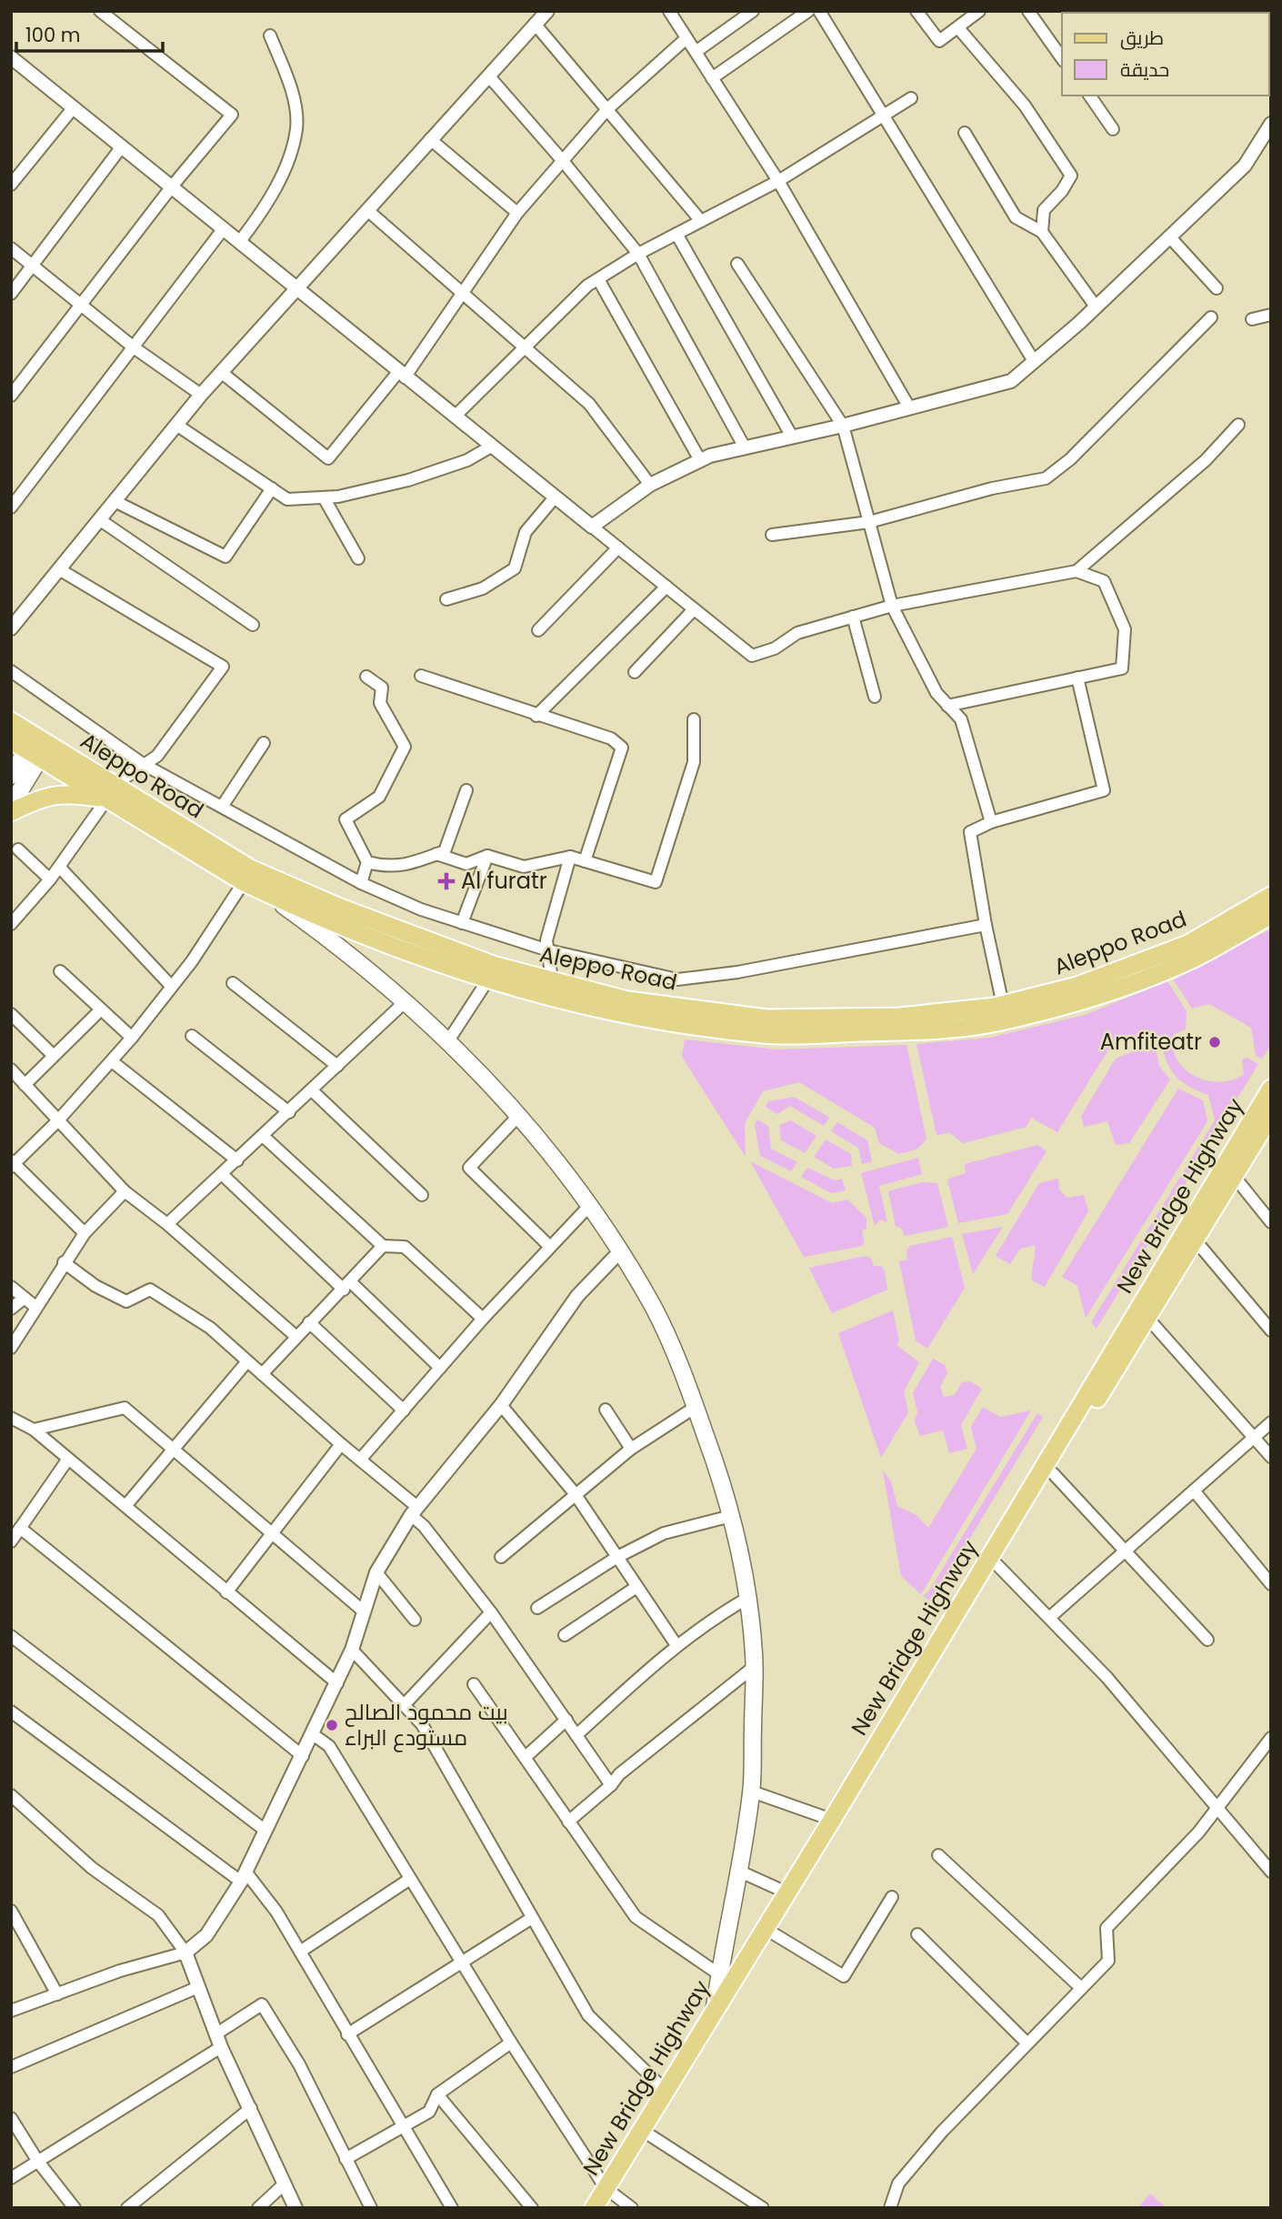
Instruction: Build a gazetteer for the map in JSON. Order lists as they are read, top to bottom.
{
  "streets": {
    "main road": ["Aleppo Road", "New Bridge Highway"]
  },
  "places": {
    "health": ["Al furatr"],
    "other": ["Amfiteatr", "بيت محمود الصالح مستودع البراء"]
  },
  "legend": ["طريق", "حديقة"],
  "scale_bar": "100 m"
}
